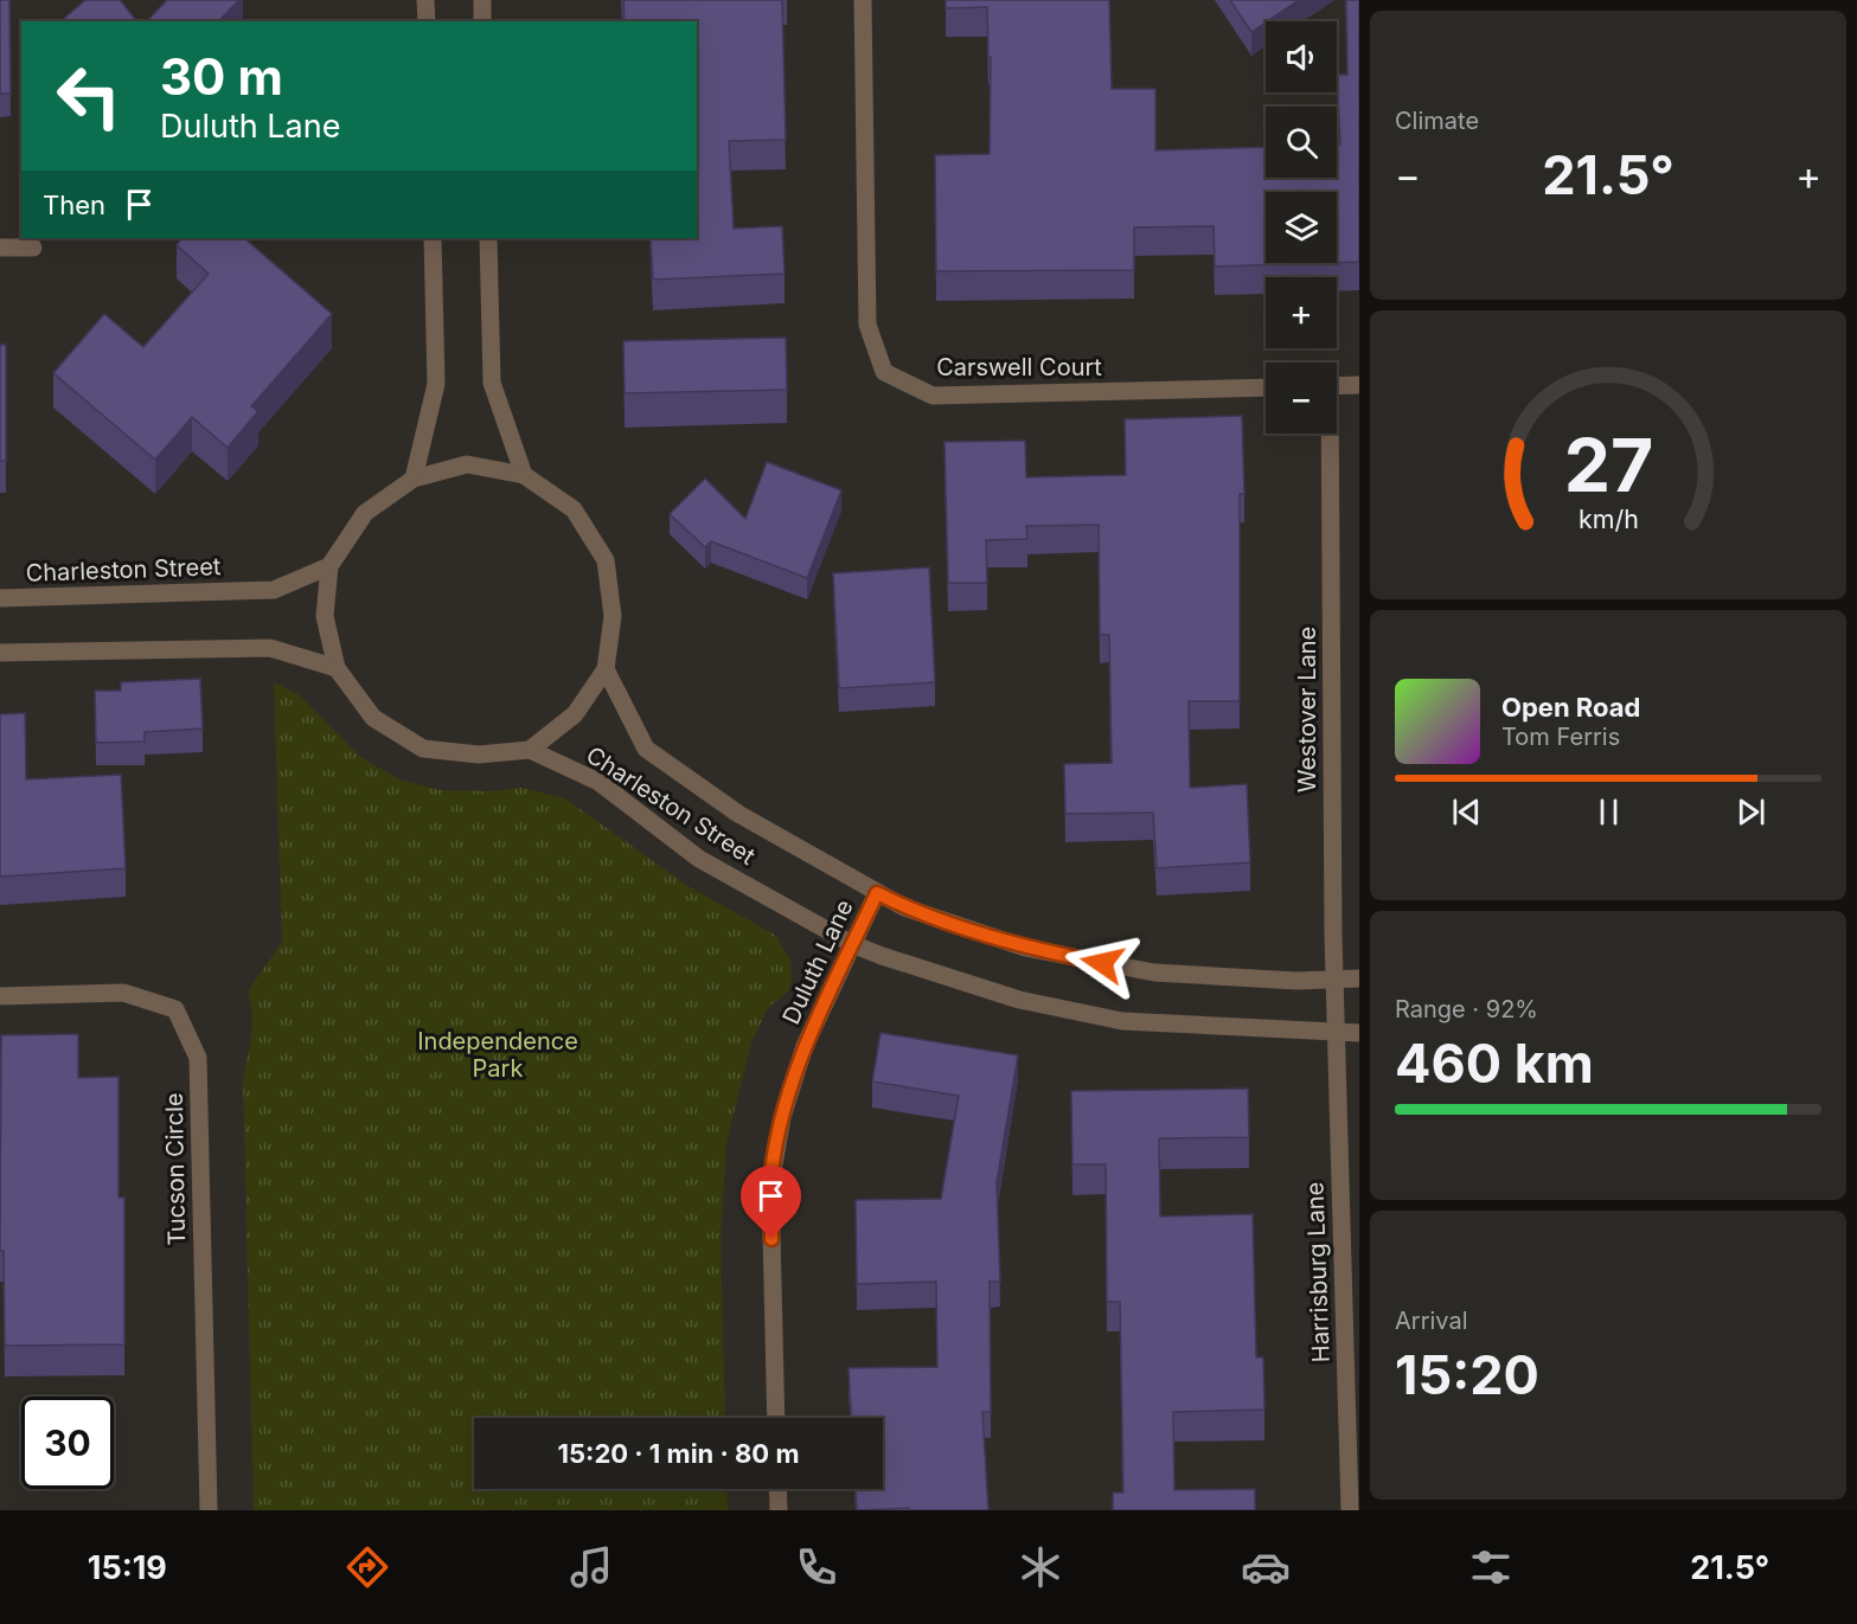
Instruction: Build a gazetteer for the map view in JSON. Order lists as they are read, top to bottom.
{
  "streets": {
    "street": [
      "Carswell Court",
      "Charleston Street",
      "Westover Lane",
      "Duluth Lane",
      "Tucson Circle",
      "Harrisburg Lane"
    ]
  },
  "crossings": [
    ["Charleston Street", "Westover Lane"],
    ["Charleston Street", "Duluth Lane"],
    ["Charleston Street", "Harrisburg Lane"],
    ["Westover Lane", "Harrisburg Lane"]
  ],
  "parks": ["Independence Park"],
  "page": {
    "tile": [
      "Climate",
      ["Range · 92%", "460 km"],
      ["Arrival", "15:20"]
    ],
    "map_buttons": ["+", "−"],
    "turn": ["30 m", "Duluth Lane"],
    "heat": ["−", "21.5°", "+"],
    "then": "Then",
    "song": ["Open Road", "Tom Ferris"],
    "limit": "30",
    "trip": "15:20 · 1 min · 80 m",
    "tabs": ["15:19", "21.5°"],
    "gauge": ["27", "km/h"]
  }
}
